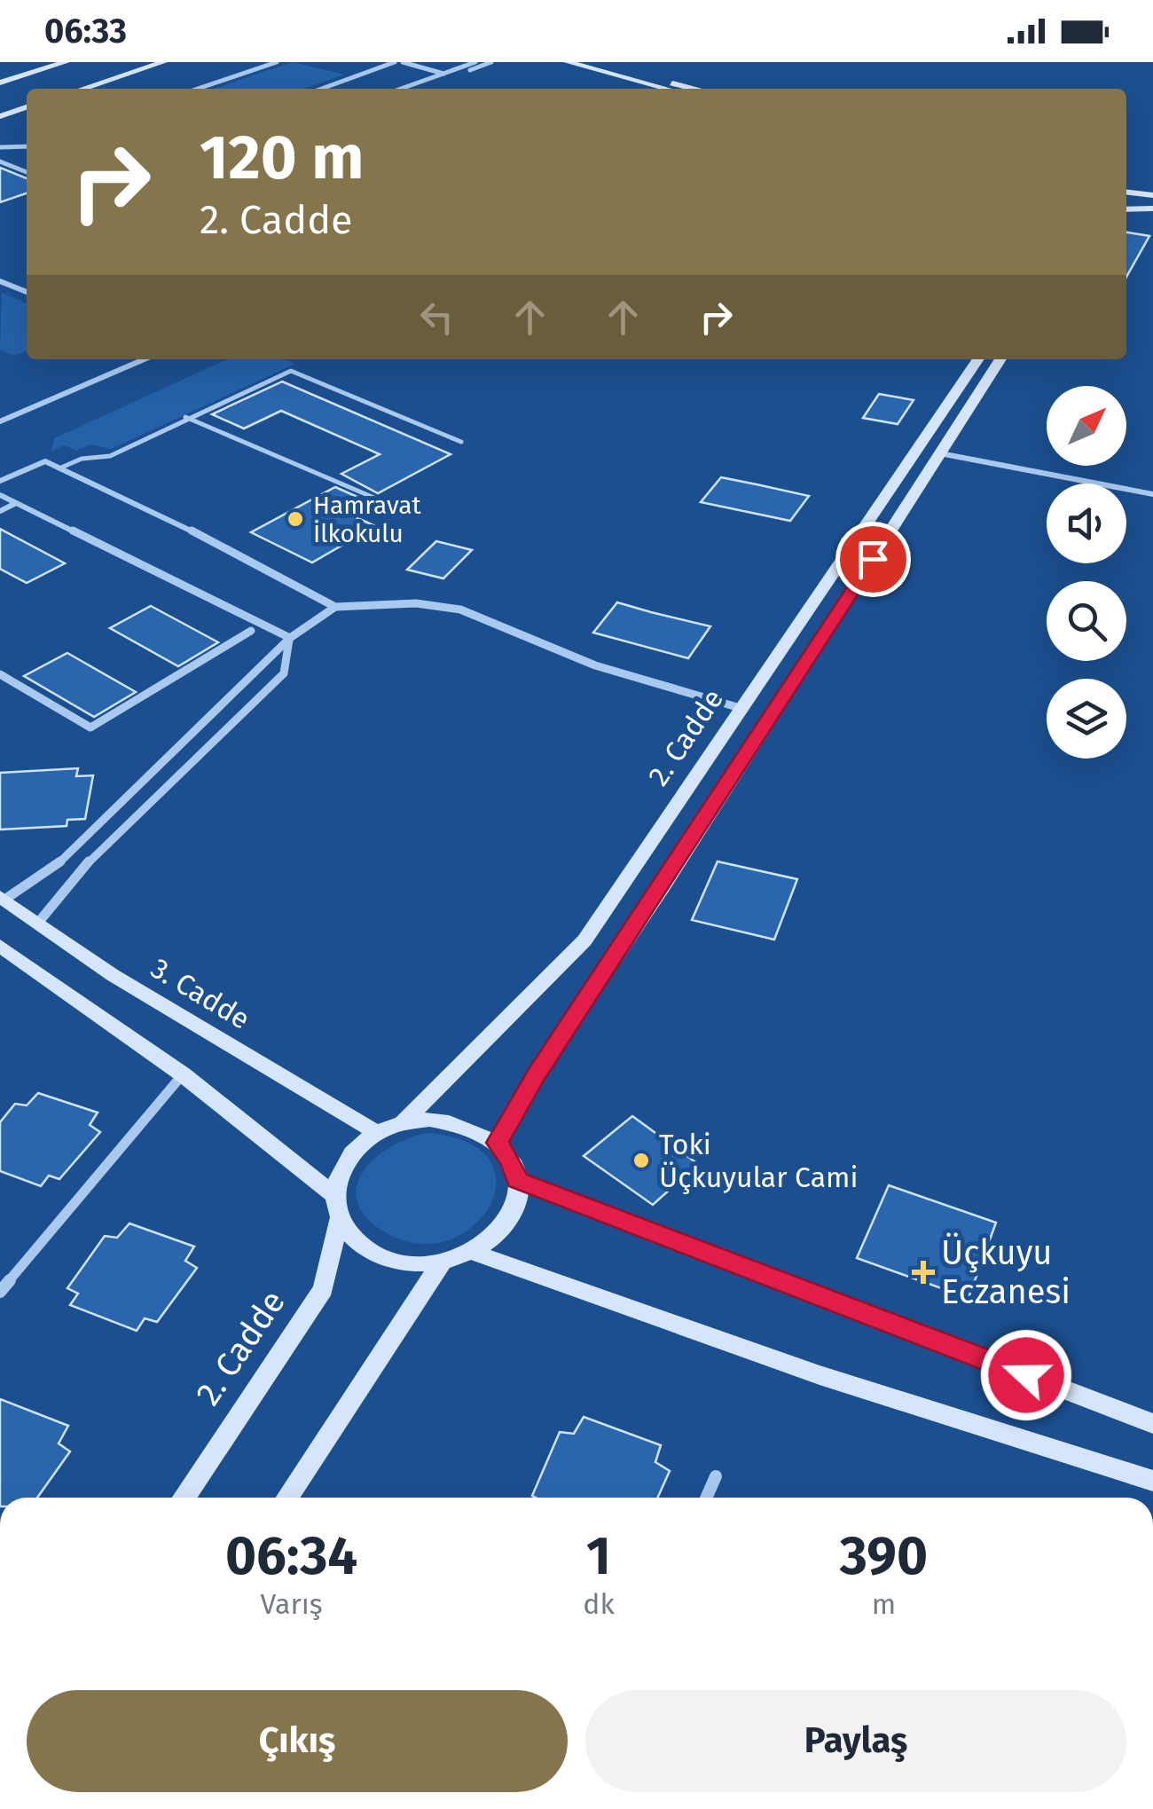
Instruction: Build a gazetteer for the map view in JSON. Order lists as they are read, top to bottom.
{
  "streets": {
    "main road": ["2. Cadde", "3. Cadde"]
  },
  "crossings": [
    ["2. Cadde", "3. Cadde"]
  ],
  "places": {
    "other": ["Hamravat İlkokulu", "Toki Üçkuyular Cami"],
    "health": ["Üçkuyu Eczanesi"]
  },
  "north": "top right",
  "page": {
    "status": "06:33",
    "turn": ["120 m", "2. Cadde"],
    "eta": [
      "06:34",
      "Varış",
      "1",
      "dk",
      "390",
      "m"
    ],
    "buttons": ["Çıkış", "Paylaş"]
  }
}
